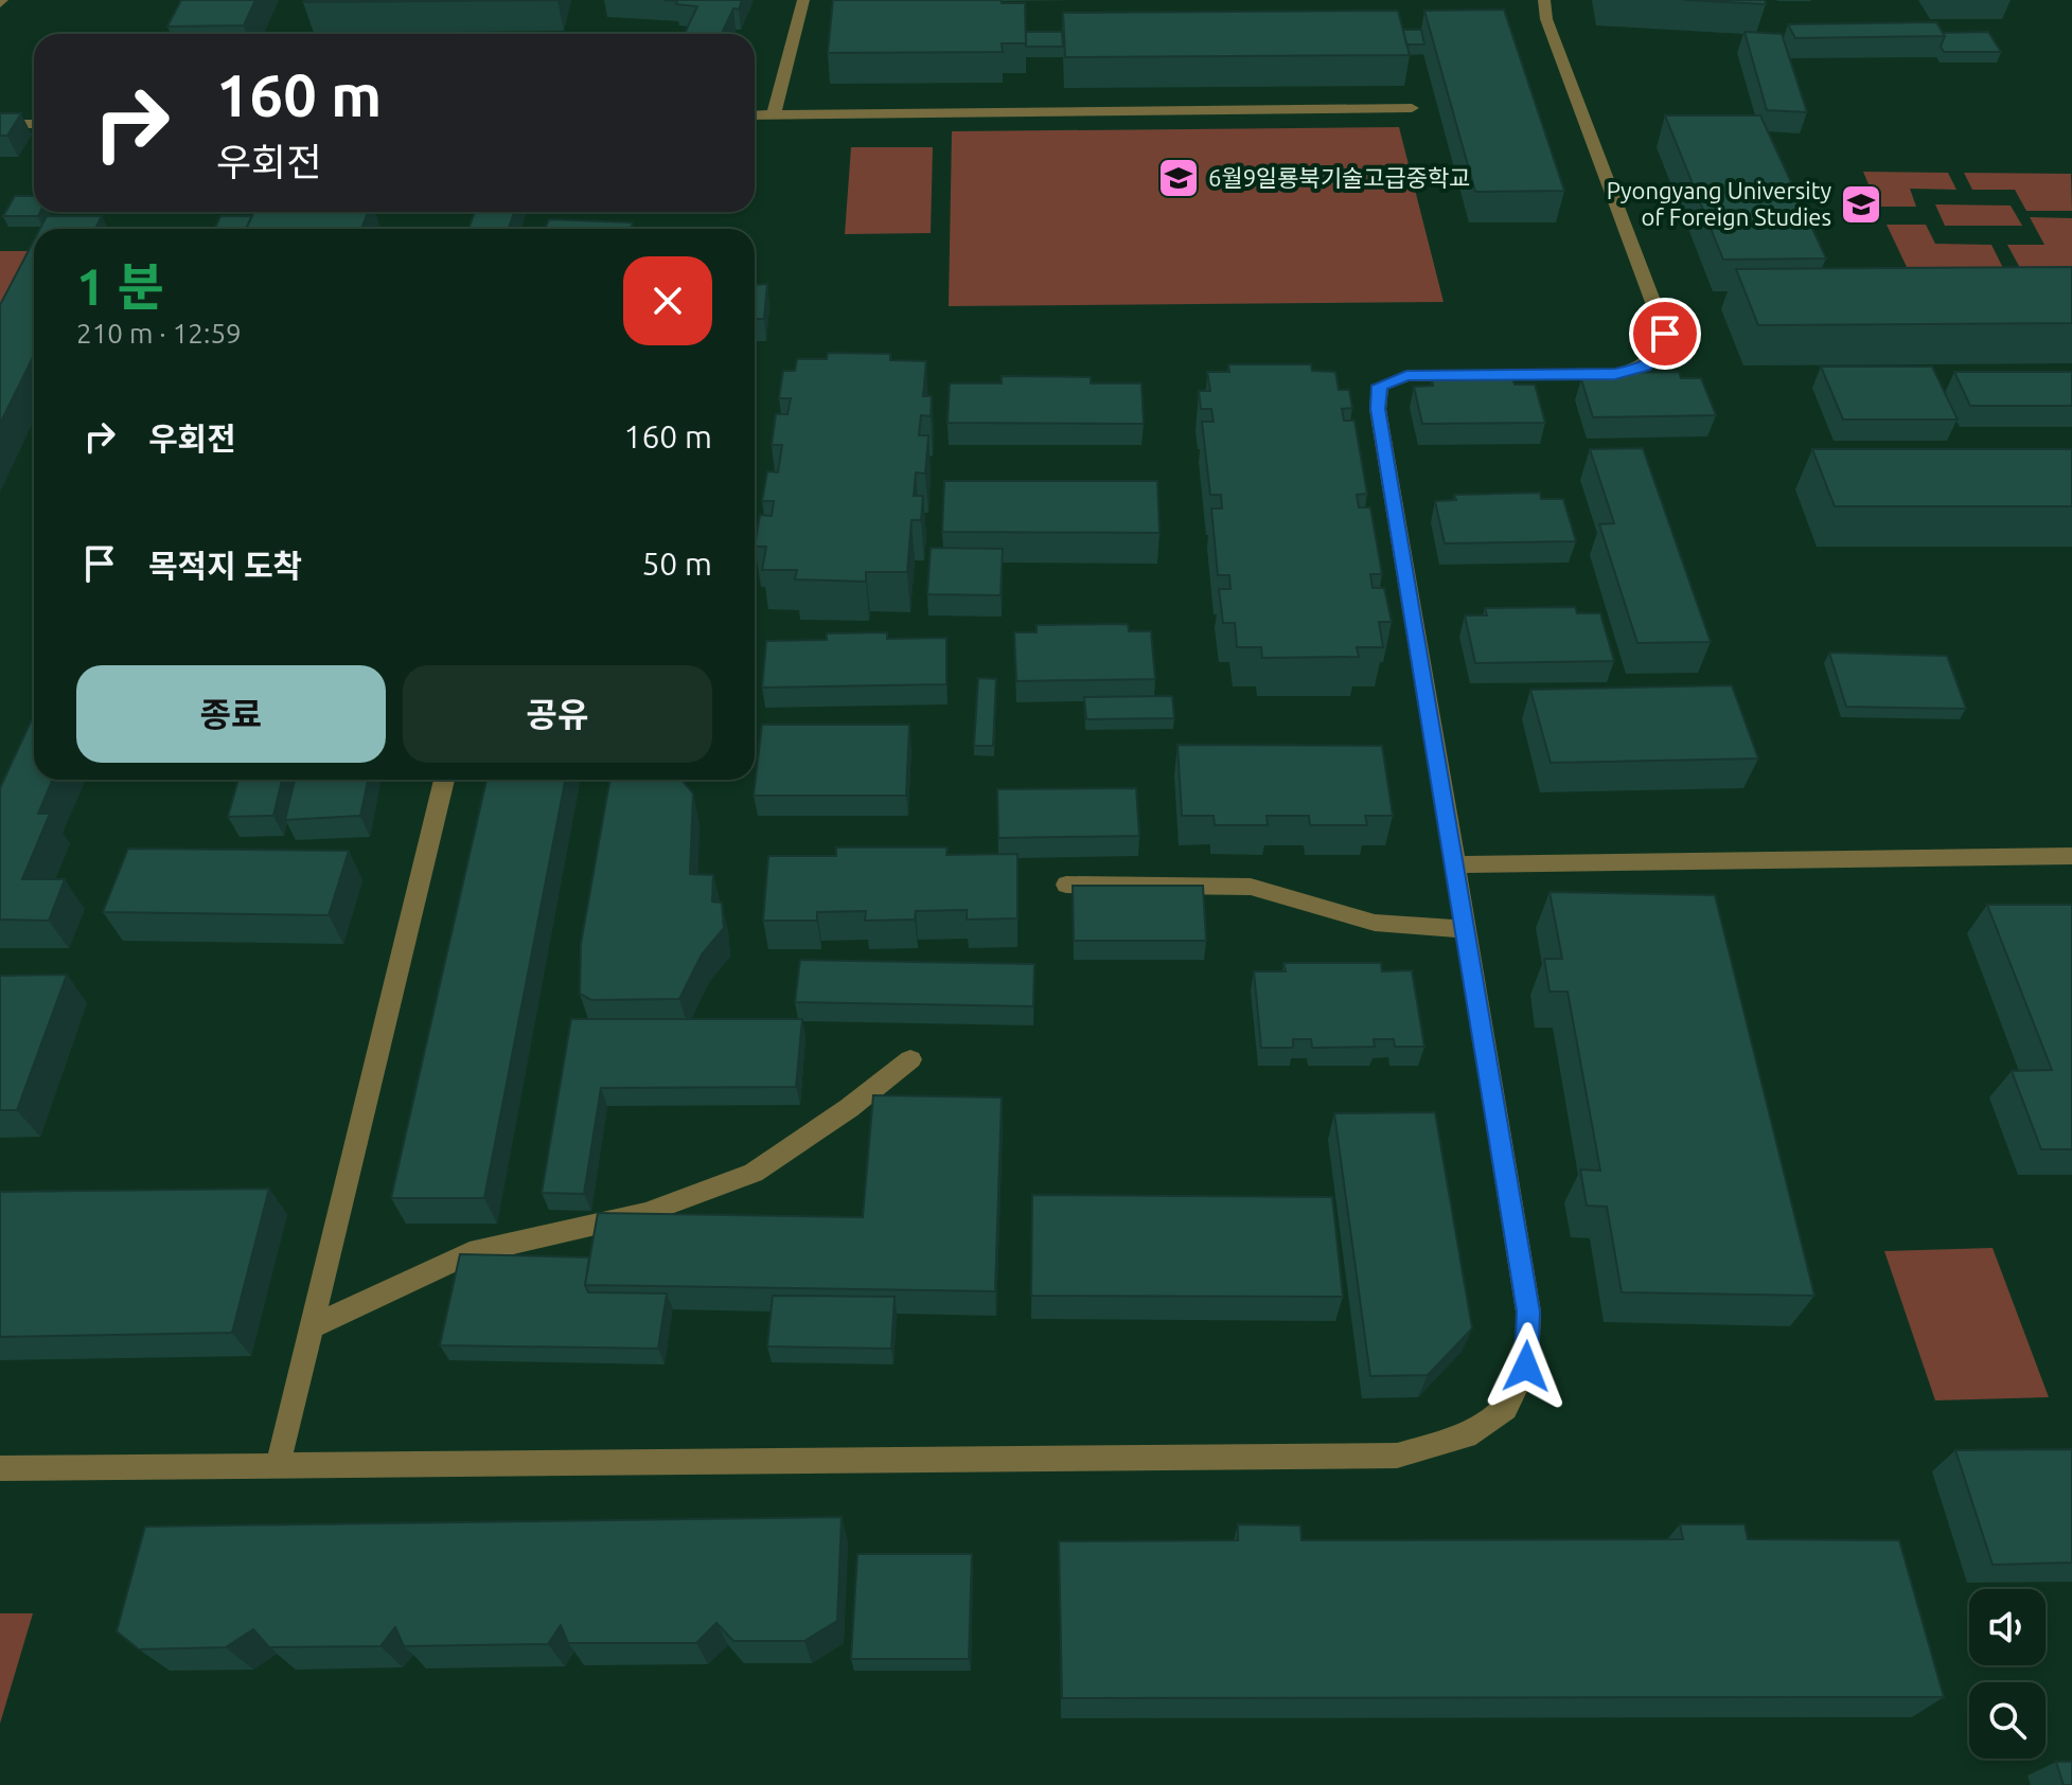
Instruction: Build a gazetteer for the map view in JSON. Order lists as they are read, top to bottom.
{
  "places": {
    "school or university": ["6월9일룡북기술고급중학교", "Pyongyang University of Foreign Studies"]
  },
  "page": {
    "turn": ["160 m", "우회전"],
    "heading": ["1 분", "210 m · 12:59"],
    "list": [
      {
        "name": "우회전",
        "value": "160 m"
      },
      {
        "name": "목적지 도착",
        "value": "50 m"
      }
    ],
    "buttons": ["종료", "공유"]
  }
}
